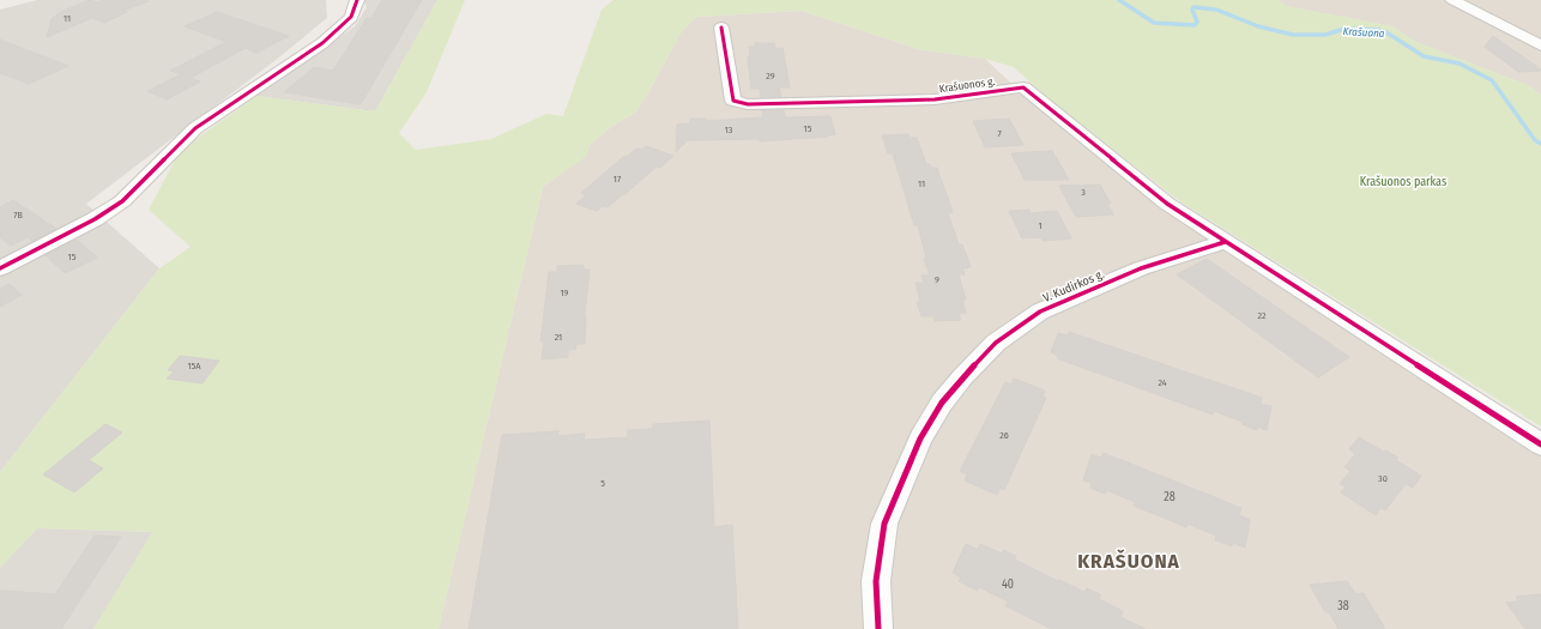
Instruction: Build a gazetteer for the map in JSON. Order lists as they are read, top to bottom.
{
  "streets": {
    "street": ["Krašuonos g.", "V. Kudirkos g."]
  },
  "crossings": [
    ["Krašuonos g.", "V. Kudirkos g."]
  ],
  "districts": ["KRAŠUONA"],
  "water": ["Krašuona"],
  "parks": ["Krašuonos parkas"],
  "house_numbers": [
    "11",
    "29",
    "15",
    "13",
    "7",
    "17",
    "11",
    "3",
    "7B",
    "1",
    "15",
    "9",
    "19",
    "22",
    "21",
    "15A",
    "24",
    "26",
    "30",
    "5",
    "28",
    "40",
    "38"
  ]
}
